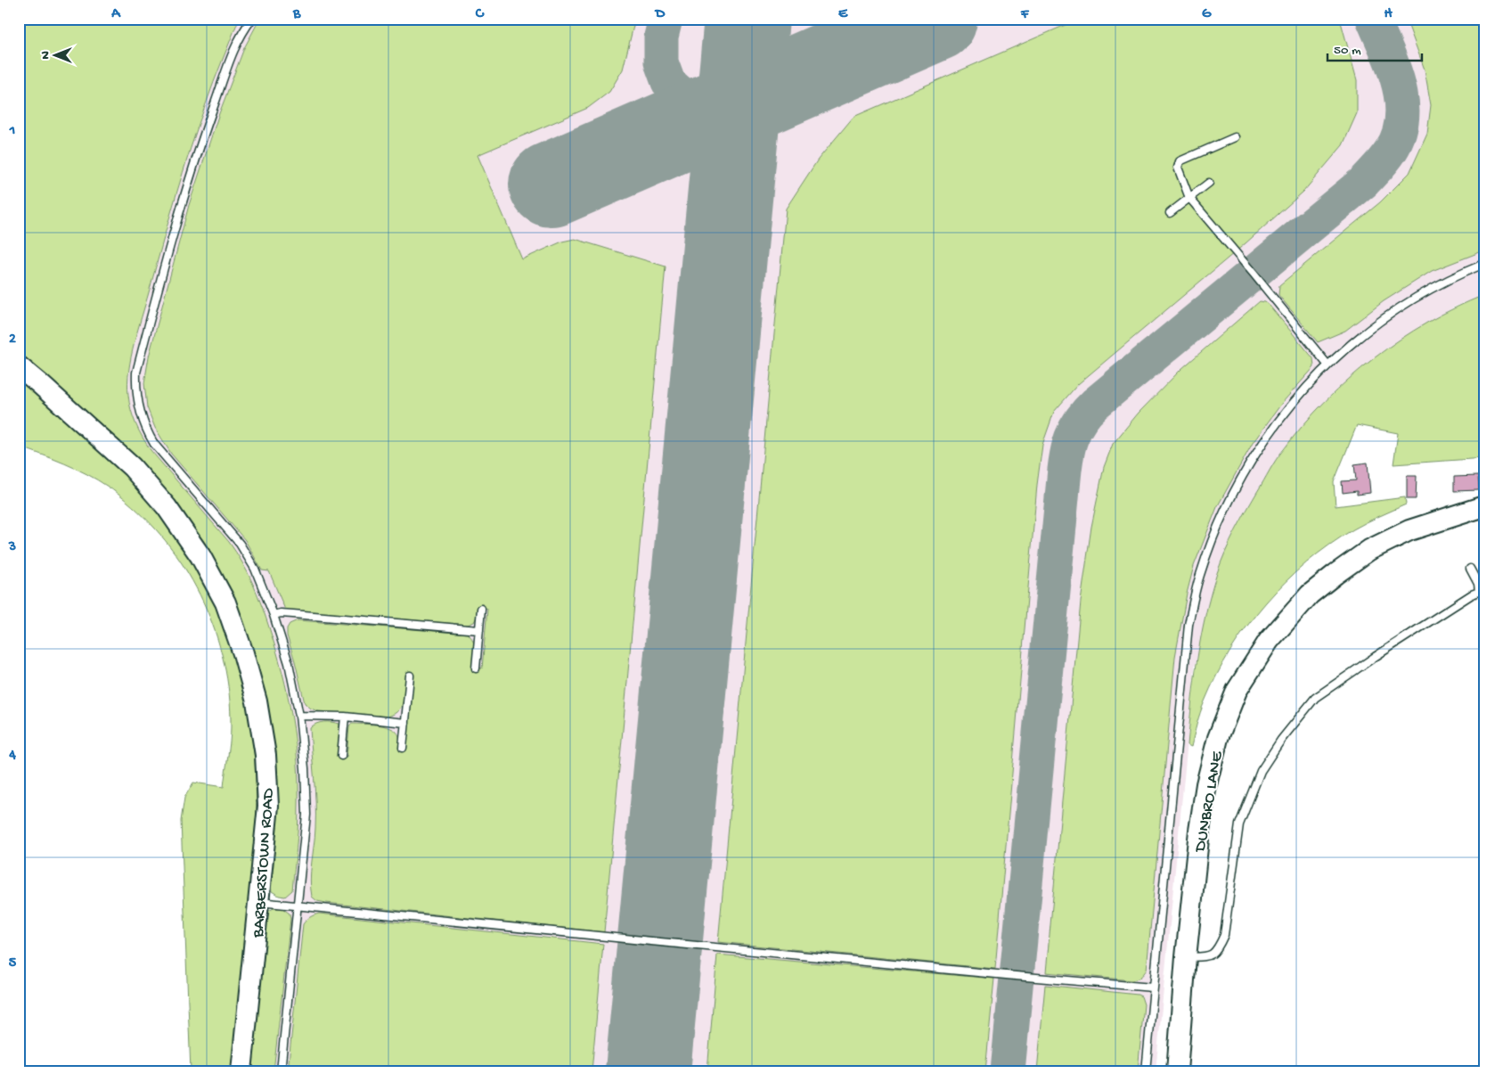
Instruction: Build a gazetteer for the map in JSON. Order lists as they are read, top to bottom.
{
  "streets": {
    "main road": ["DUNBRO LANE", "BARBERSTOWN ROAD"]
  },
  "scale_bar": "50 m",
  "north": "left",
  "grid": {
    "columns": [
      "A",
      "B",
      "C",
      "D",
      "E",
      "F",
      "G",
      "H"
    ],
    "rows": [
      "1",
      "2",
      "3",
      "4",
      "5"
    ]
  }
}
